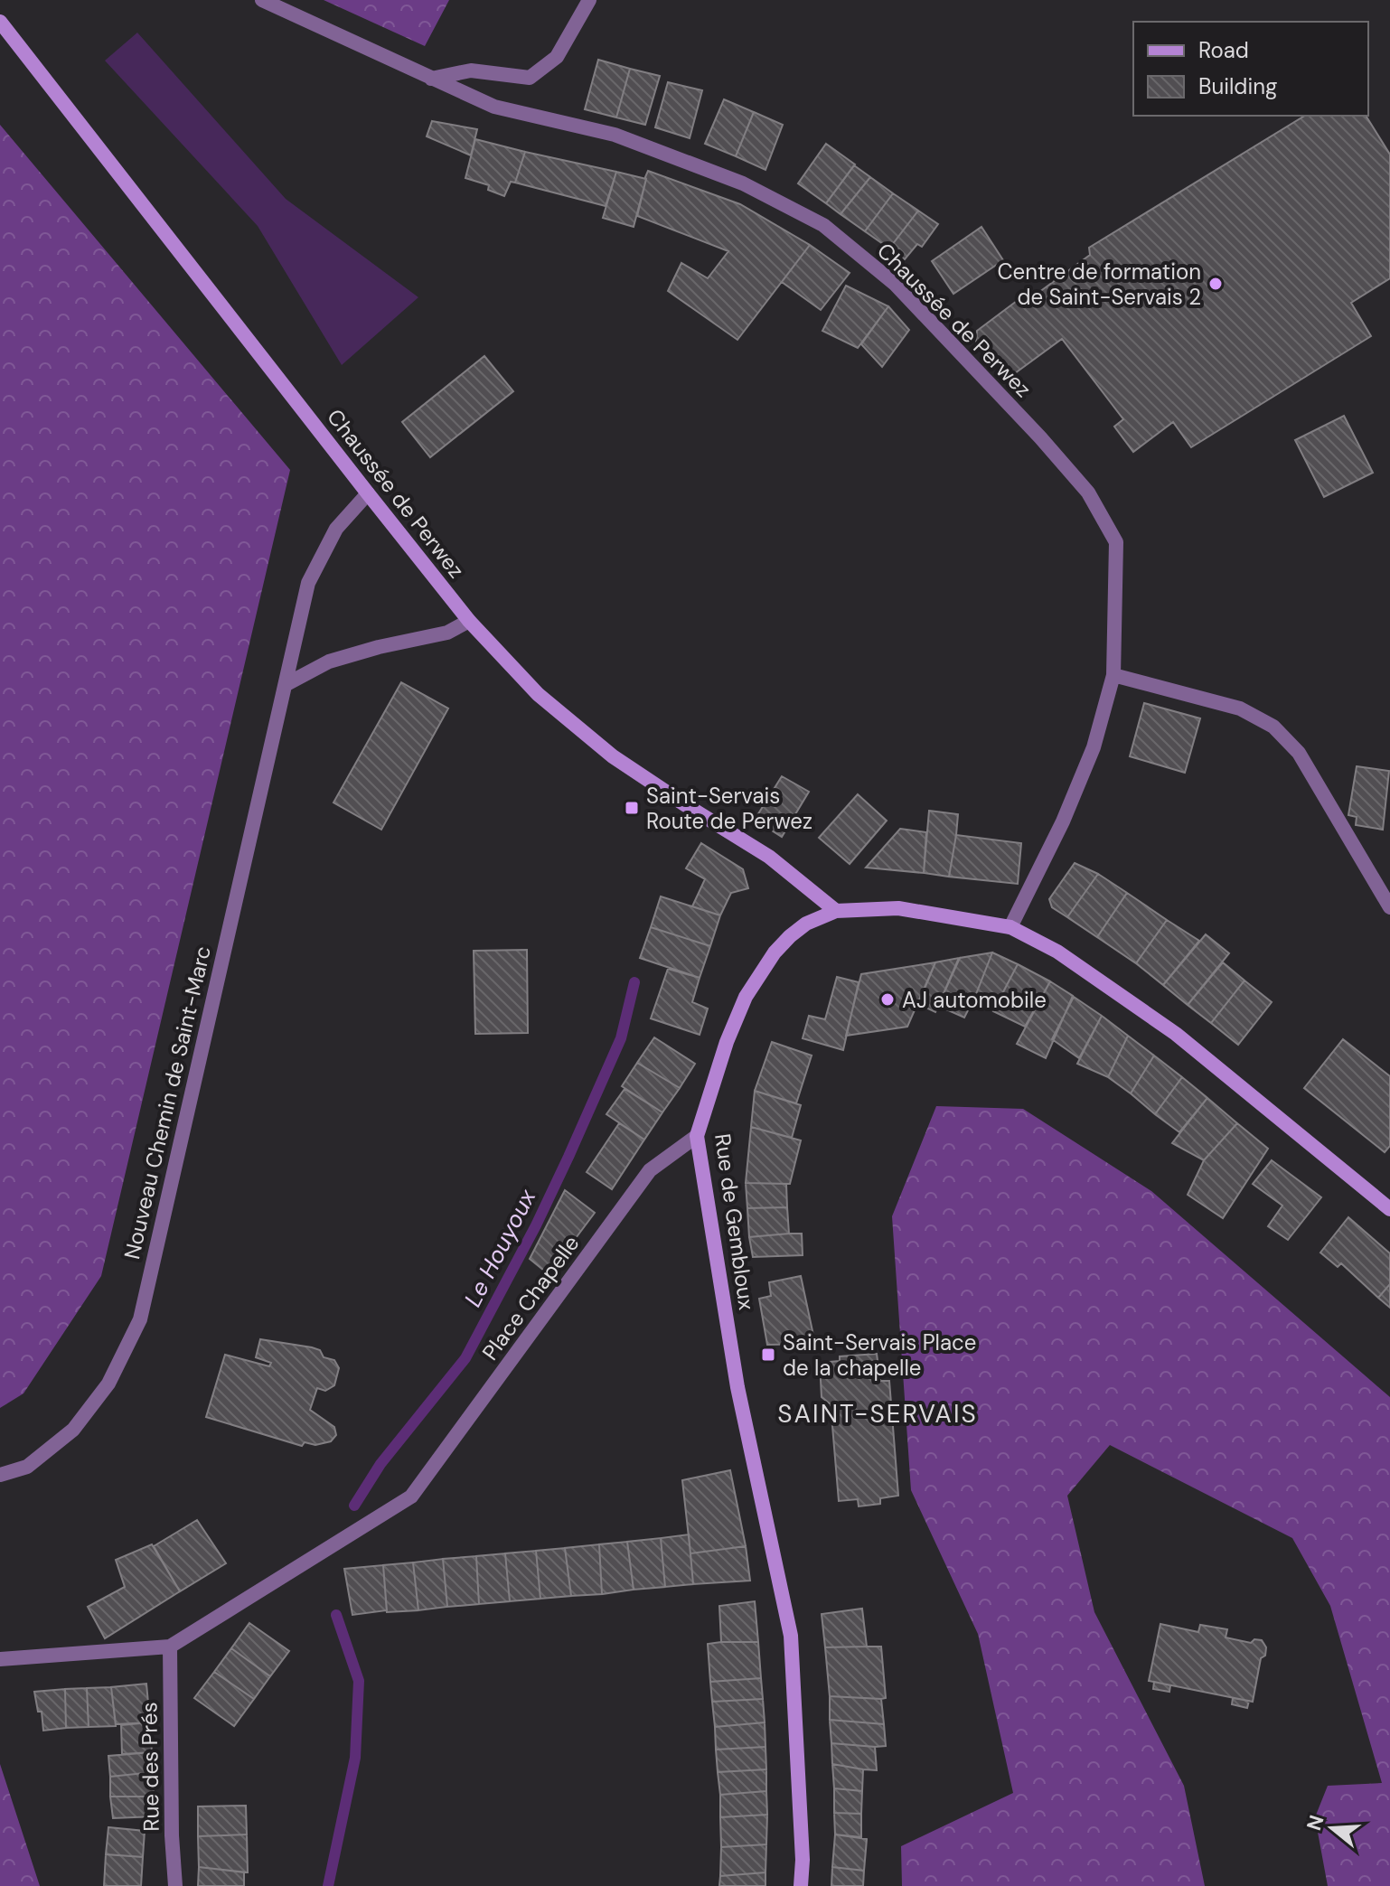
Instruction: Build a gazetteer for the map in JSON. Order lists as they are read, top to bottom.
{
  "streets": {
    "main road": ["Chaussée de Perwez", "Rue de Gembloux"],
    "street": ["Nouveau Chemin de Saint-Marc", "Place Chapelle", "Rue des Prés"]
  },
  "crossings": [
    ["Chaussée de Perwez", "Nouveau Chemin de Saint-Marc"],
    ["Chaussée de Perwez", "Rue de Gembloux"],
    ["Rue de Gembloux", "Place Chapelle"],
    ["Place Chapelle", "Rue des Prés"]
  ],
  "districts": ["SAINT-SERVAIS"],
  "water": ["Le Houyoux"],
  "places": {
    "other": ["Centre de formation de Saint-Servais 2", "AJ automobile"],
    "transit": ["Saint-Servais Route de Perwez", "Saint-Servais Place de la chapelle"]
  },
  "legend": ["Road", "Building"],
  "north": "left"
}
